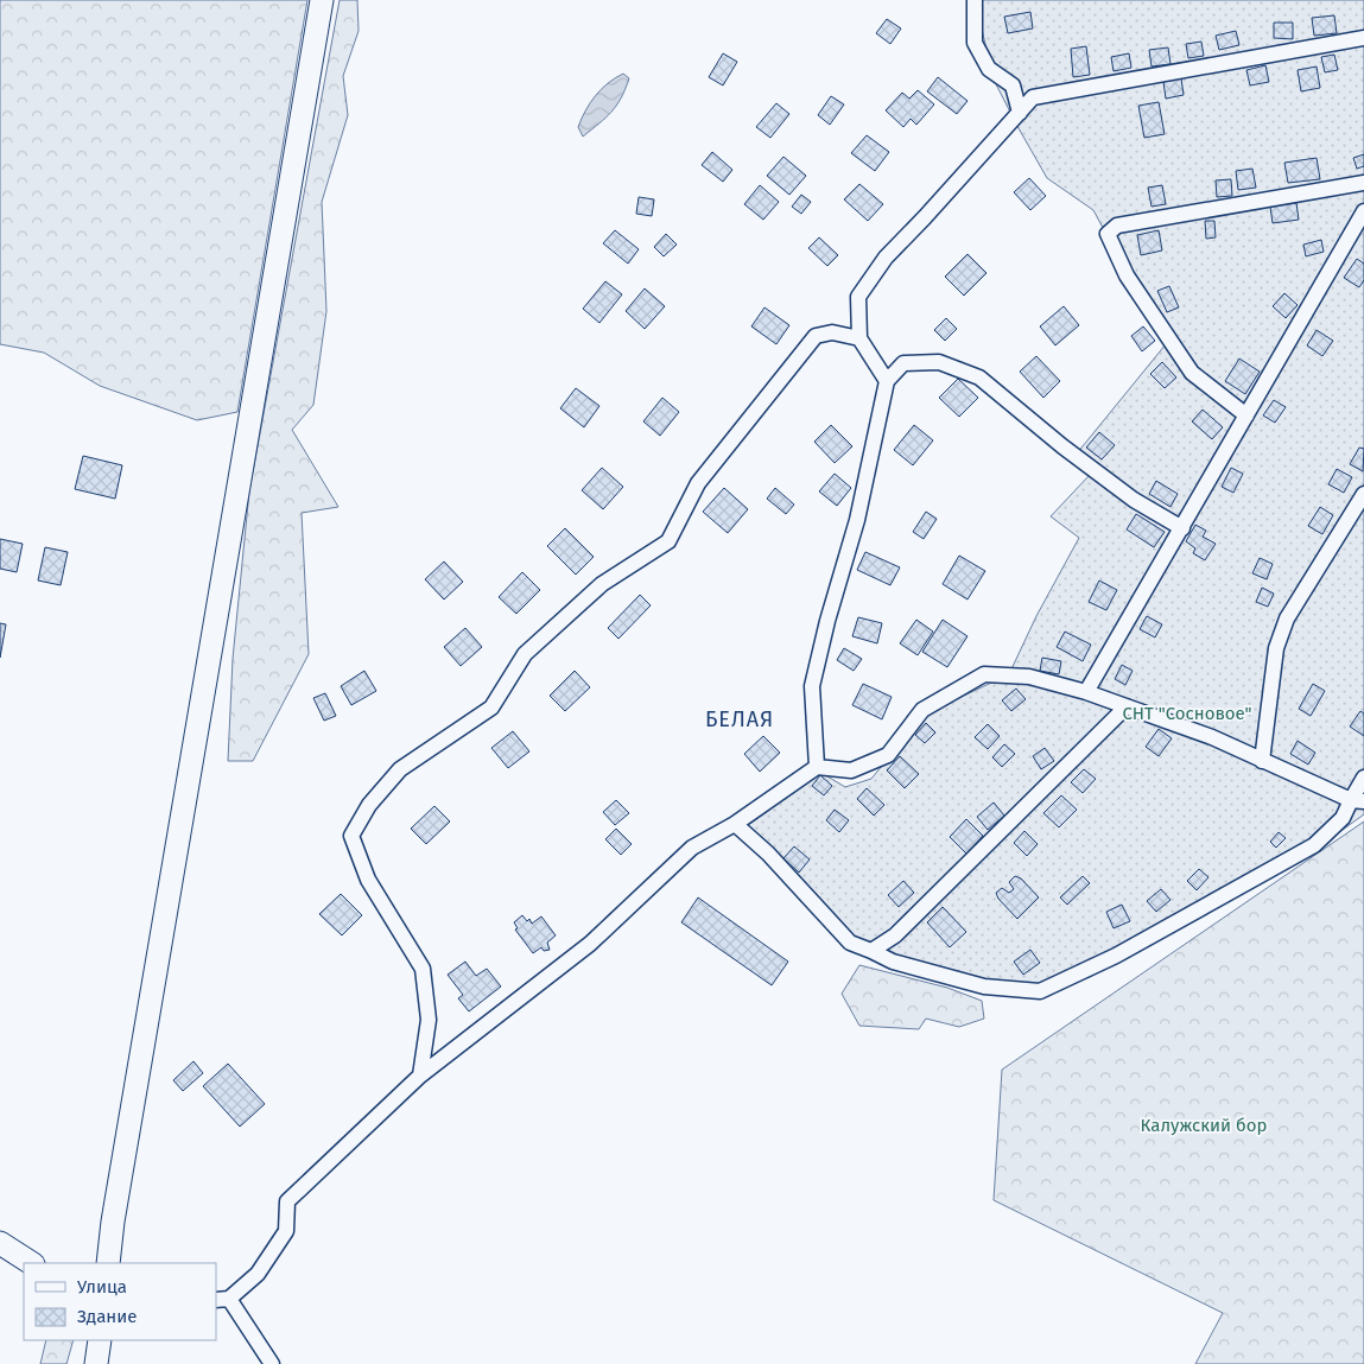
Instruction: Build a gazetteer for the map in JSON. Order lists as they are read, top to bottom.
{
  "districts": ["БЕЛАЯ"],
  "parks": ["СНТ \"Сосновое\"", "Калужский бор"],
  "legend": ["Улица", "Здание"]
}
